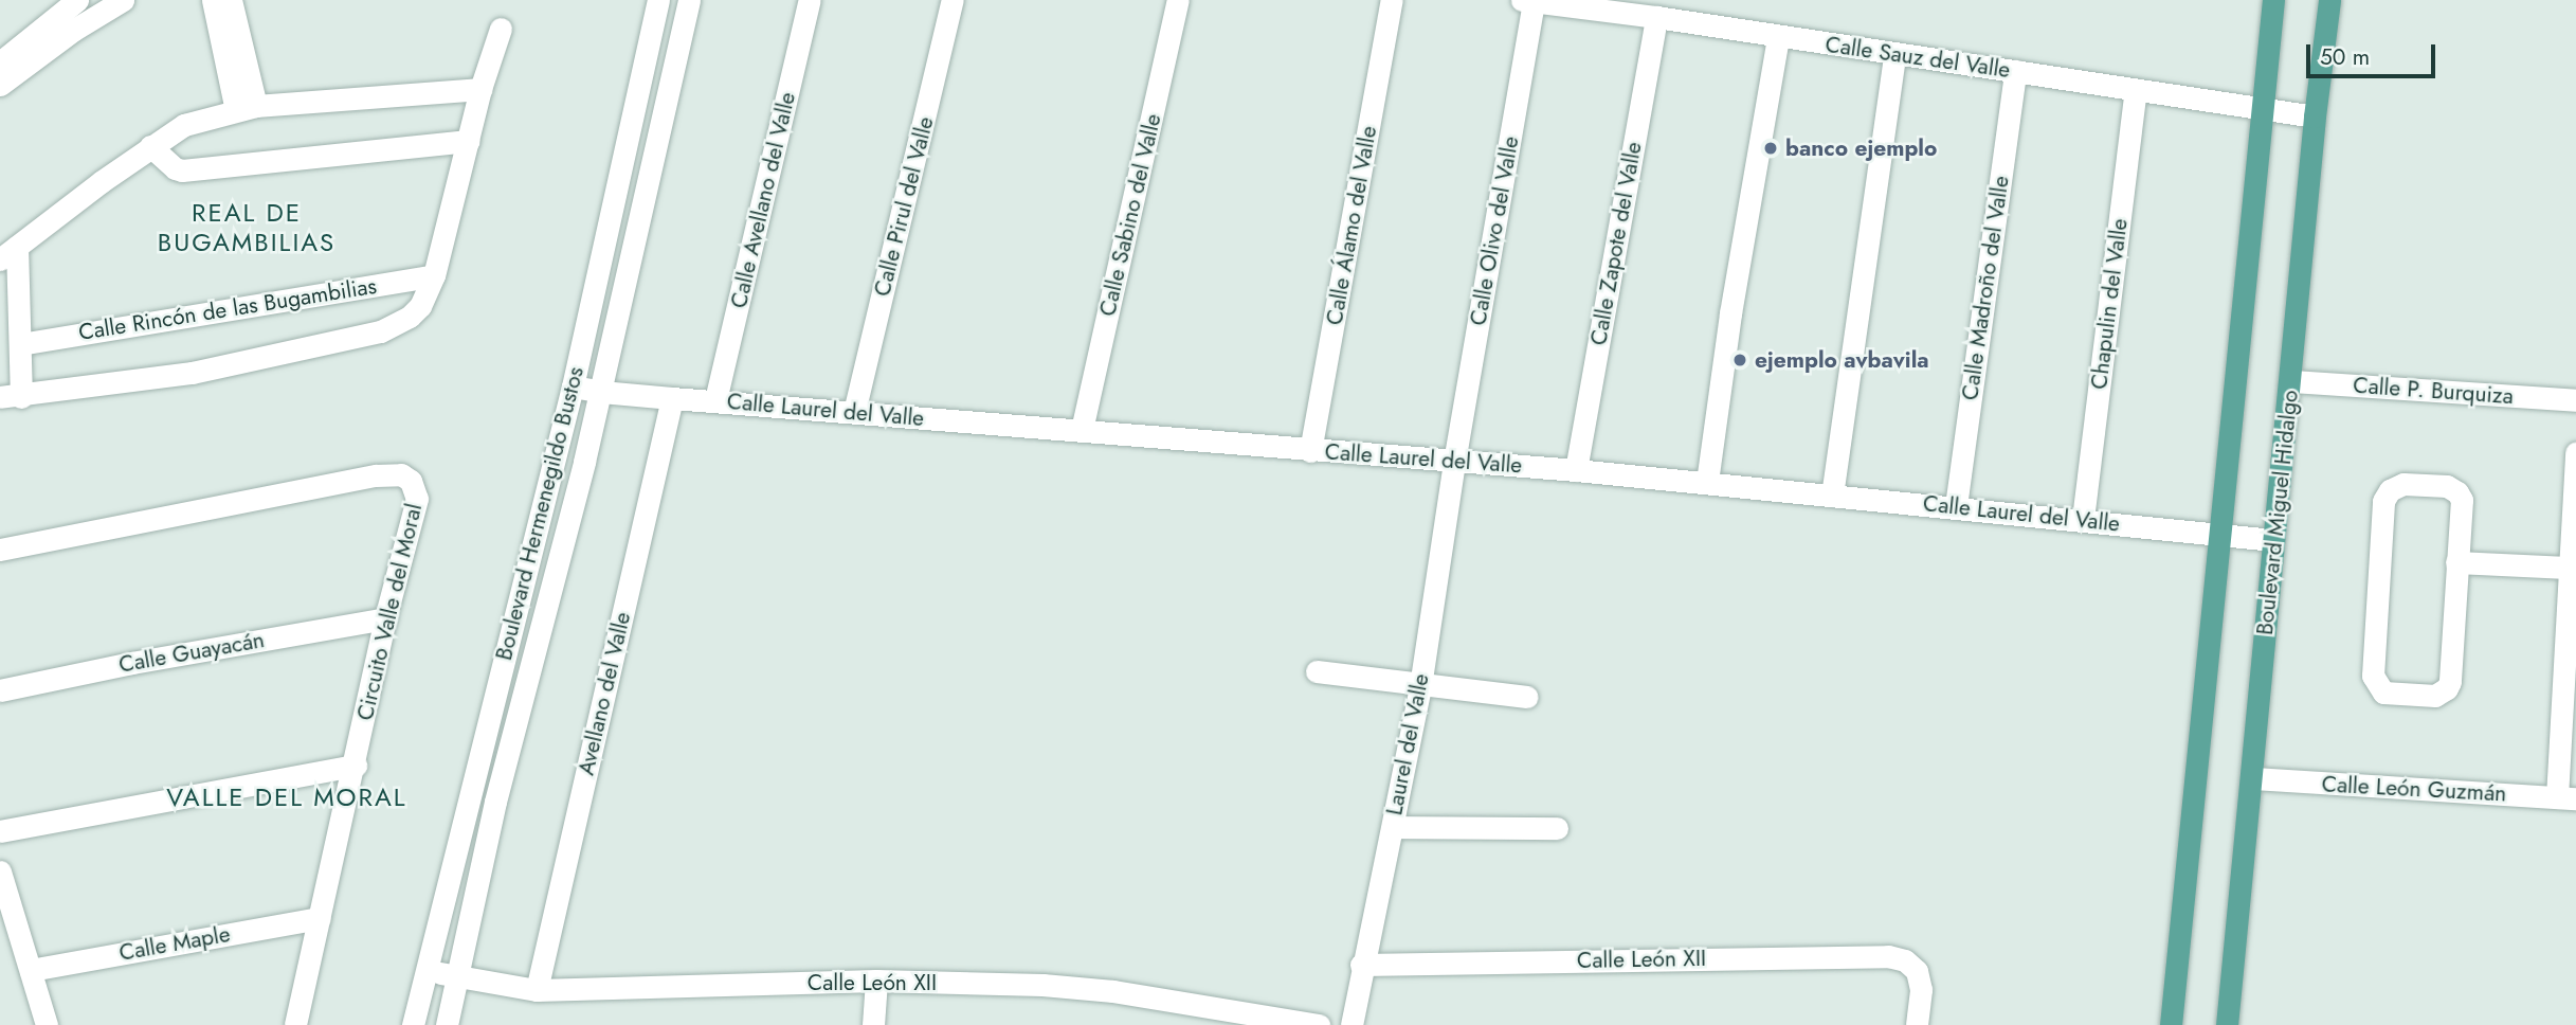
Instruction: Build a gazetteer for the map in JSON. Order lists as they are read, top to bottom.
{
  "streets": {
    "main road": ["Boulevard Miguel Hidalgo"],
    "street": [
      "Calle Sauz del Valle",
      "Calle Avellano del Valle",
      "Calle Pirul del Valle",
      "Calle Sabino del Valle",
      "Calle Álamo del Valle",
      "Calle Olivo del Valle",
      "Calle Zapote del Valle",
      "Calle Madroño del Valle",
      "Chapulin del Valle",
      "Calle Rincón de las Bugambilias",
      "Calle P. Burquiza",
      "Calle Laurel del Valle",
      "Boulevard Hermenegildo Bustos",
      "Circuito Valle del Moral",
      "Calle Guayacán",
      "Avellano del Valle",
      "Laurel del Valle",
      "Calle León Guzmán",
      "Calle Maple",
      "Calle León XII"
    ]
  },
  "crossings": [
    ["Calle Sauz del Valle", "Calle Olivo del Valle"],
    ["Calle Sauz del Valle", "Calle Zapote del Valle"],
    ["Calle Sauz del Valle", "Calle Madroño del Valle"],
    ["Calle Sauz del Valle", "Chapulin del Valle"],
    ["Calle Sauz del Valle", "Boulevard Miguel Hidalgo"],
    ["Calle Avellano del Valle", "Calle Laurel del Valle"],
    ["Calle Pirul del Valle", "Calle Laurel del Valle"],
    ["Calle Sabino del Valle", "Calle Laurel del Valle"],
    ["Calle Álamo del Valle", "Calle Laurel del Valle"],
    ["Calle Olivo del Valle", "Calle Laurel del Valle"],
    ["Calle Olivo del Valle", "Laurel del Valle"],
    ["Calle Zapote del Valle", "Calle Laurel del Valle"],
    ["Calle Madroño del Valle", "Calle Laurel del Valle"],
    ["Chapulin del Valle", "Calle Laurel del Valle"],
    ["Calle P. Burquiza", "Boulevard Miguel Hidalgo"],
    ["Calle Laurel del Valle", "Boulevard Miguel Hidalgo"],
    ["Calle Laurel del Valle", "Boulevard Hermenegildo Bustos"],
    ["Calle Laurel del Valle", "Avellano del Valle"],
    ["Calle Laurel del Valle", "Laurel del Valle"],
    ["Boulevard Miguel Hidalgo", "Calle León Guzmán"],
    ["Boulevard Hermenegildo Bustos", "Calle León XII"],
    ["Circuito Valle del Moral", "Calle Guayacán"],
    ["Circuito Valle del Moral", "Calle Maple"],
    ["Avellano del Valle", "Calle León XII"],
    ["Laurel del Valle", "Calle León XII"]
  ],
  "districts": ["REAL DE BUGAMBILIAS", "VALLE DEL MORAL"],
  "places": ["banco ejemplo", "ejemplo avbavila"],
  "scale_bar": "50 m"
}
